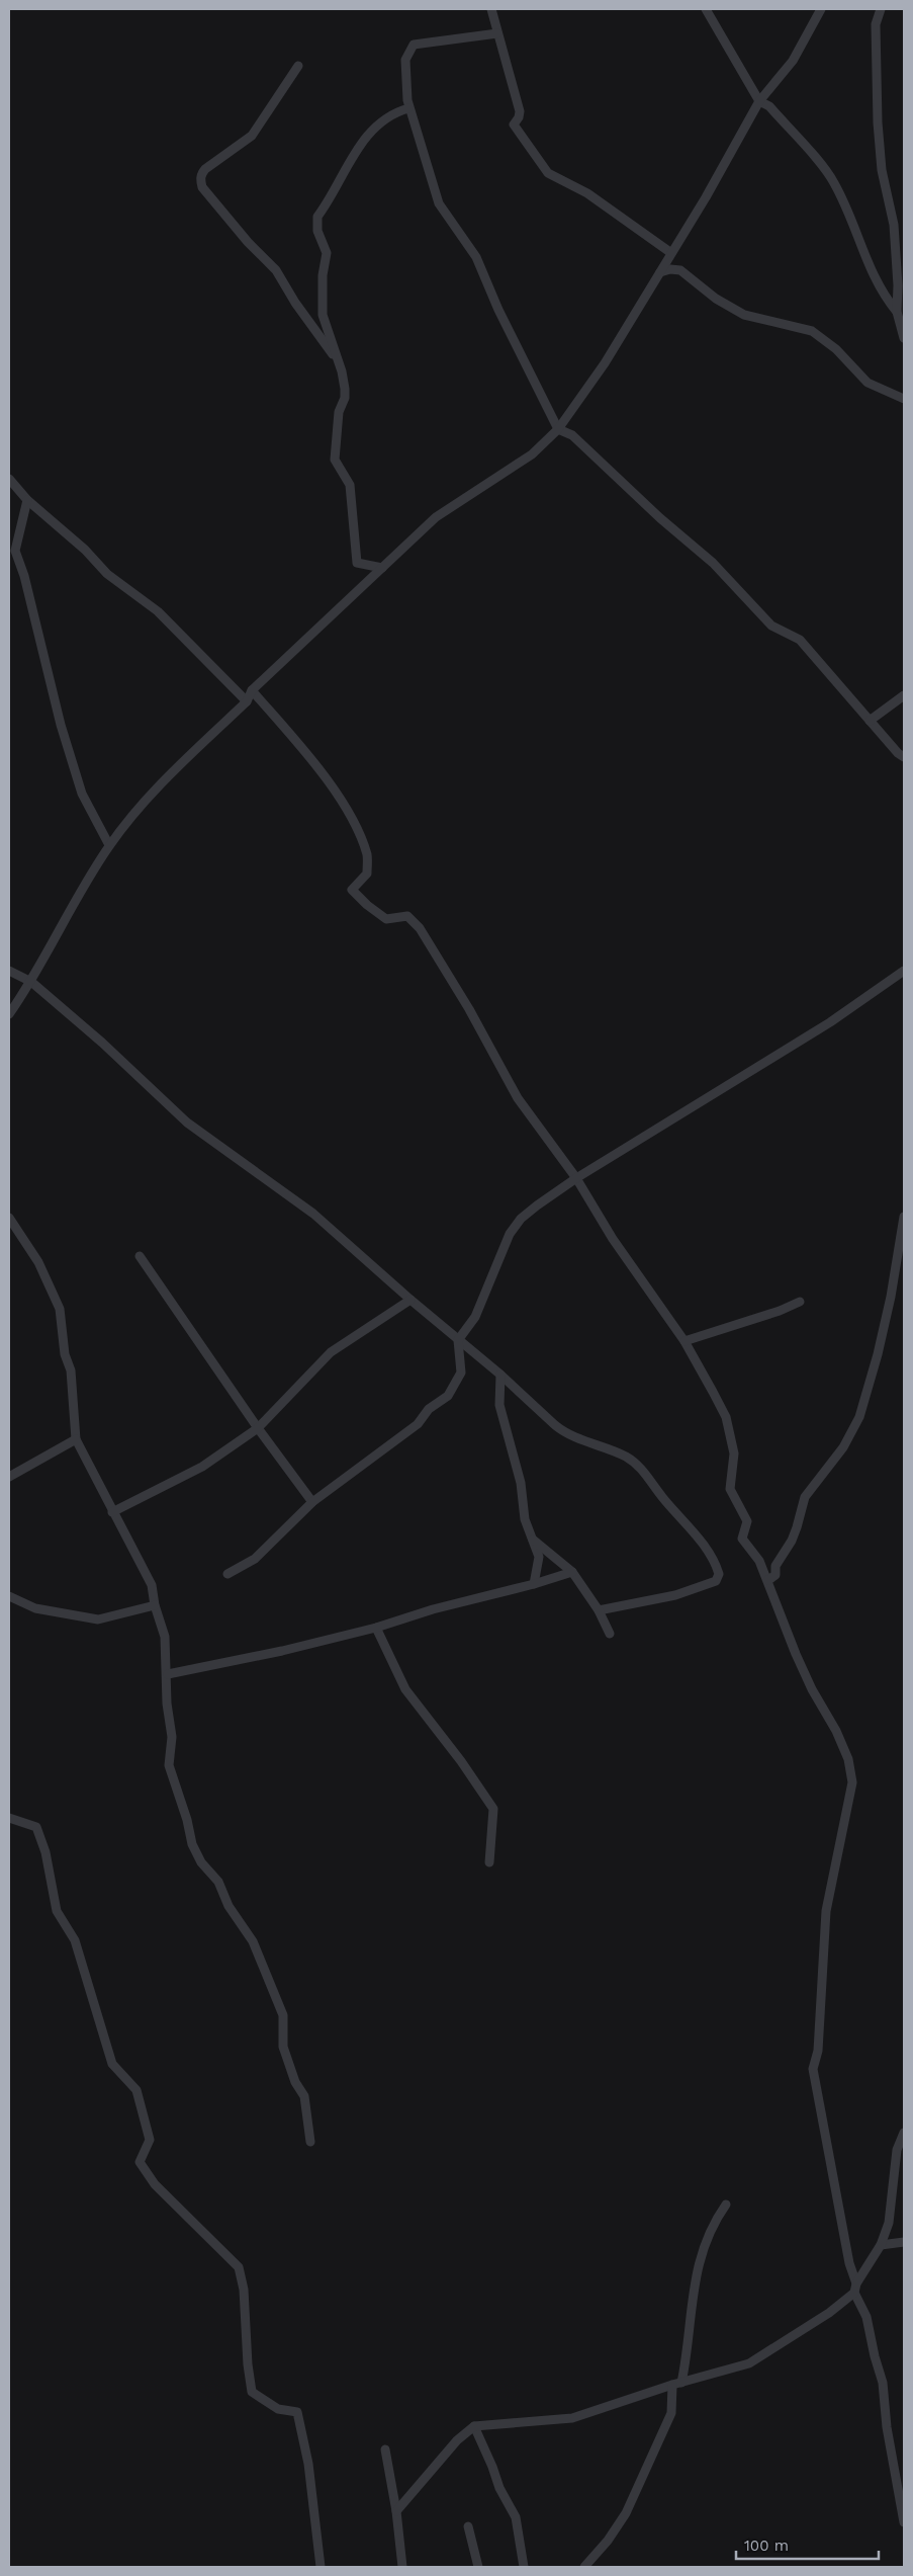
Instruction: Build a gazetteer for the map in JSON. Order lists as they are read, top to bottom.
{
  "scale_bar": "100 m"
}
